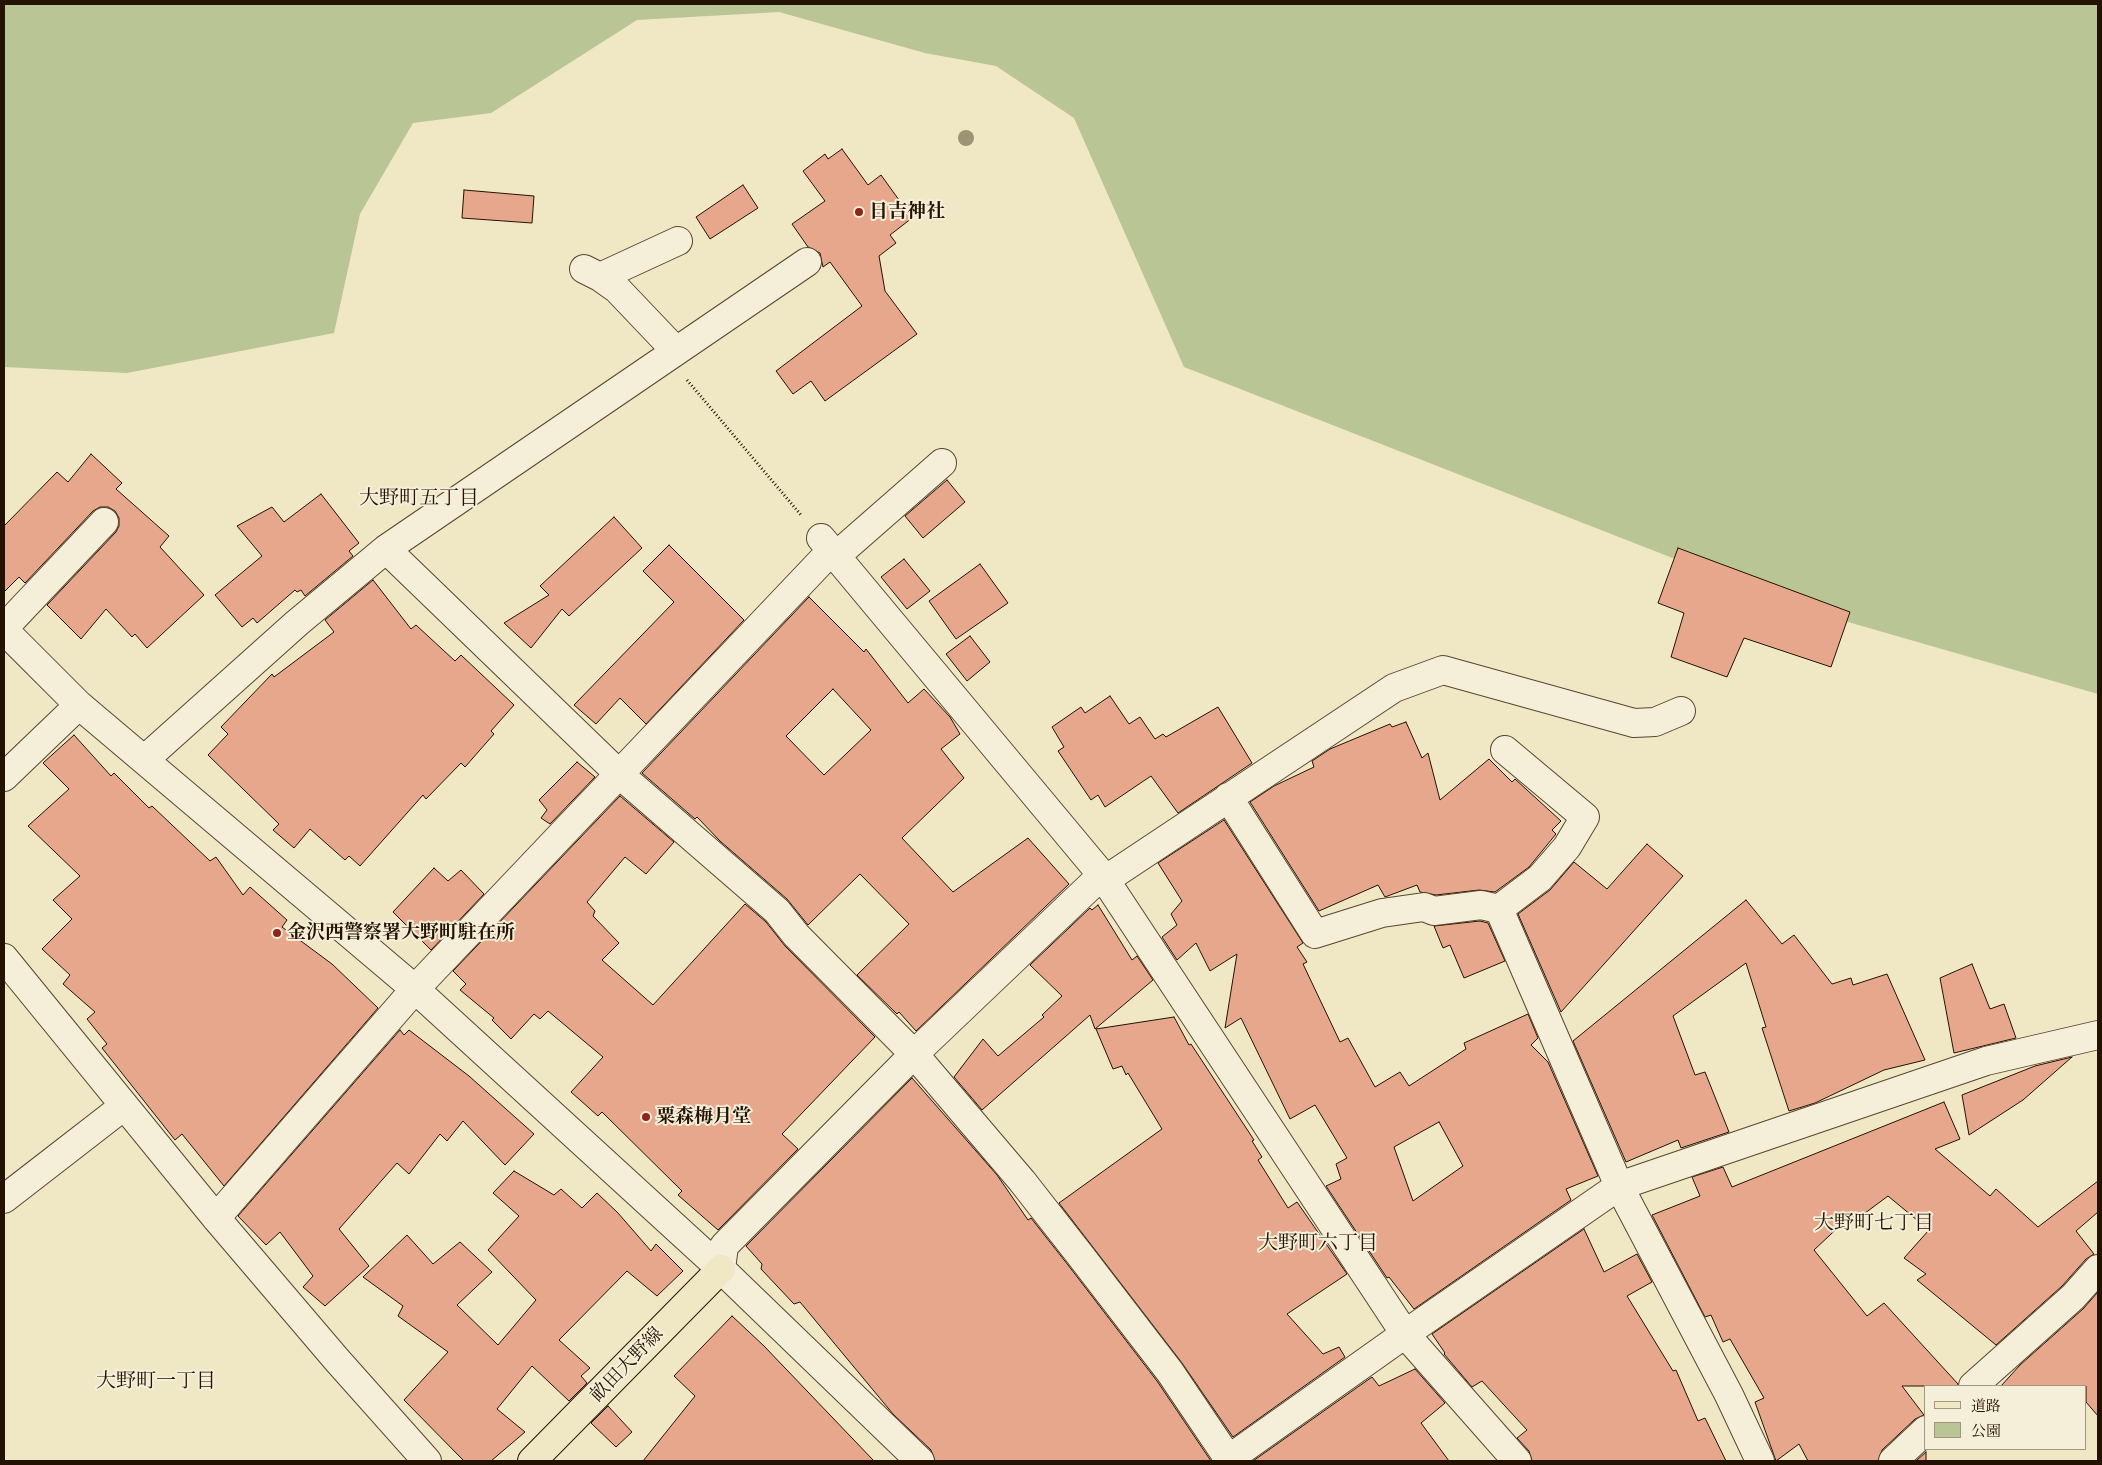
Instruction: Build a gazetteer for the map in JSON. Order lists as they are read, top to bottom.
{
  "streets": {
    "main road": ["畝田大野線"]
  },
  "districts": [
    "大野町五丁目",
    "大野町七丁目",
    "大野町六丁目",
    "大野町一丁目"
  ],
  "places": ["日吉神社", "金沢西警察署大野町駐在所", "粟森梅月堂"],
  "legend": ["道路", "公園"]
}
